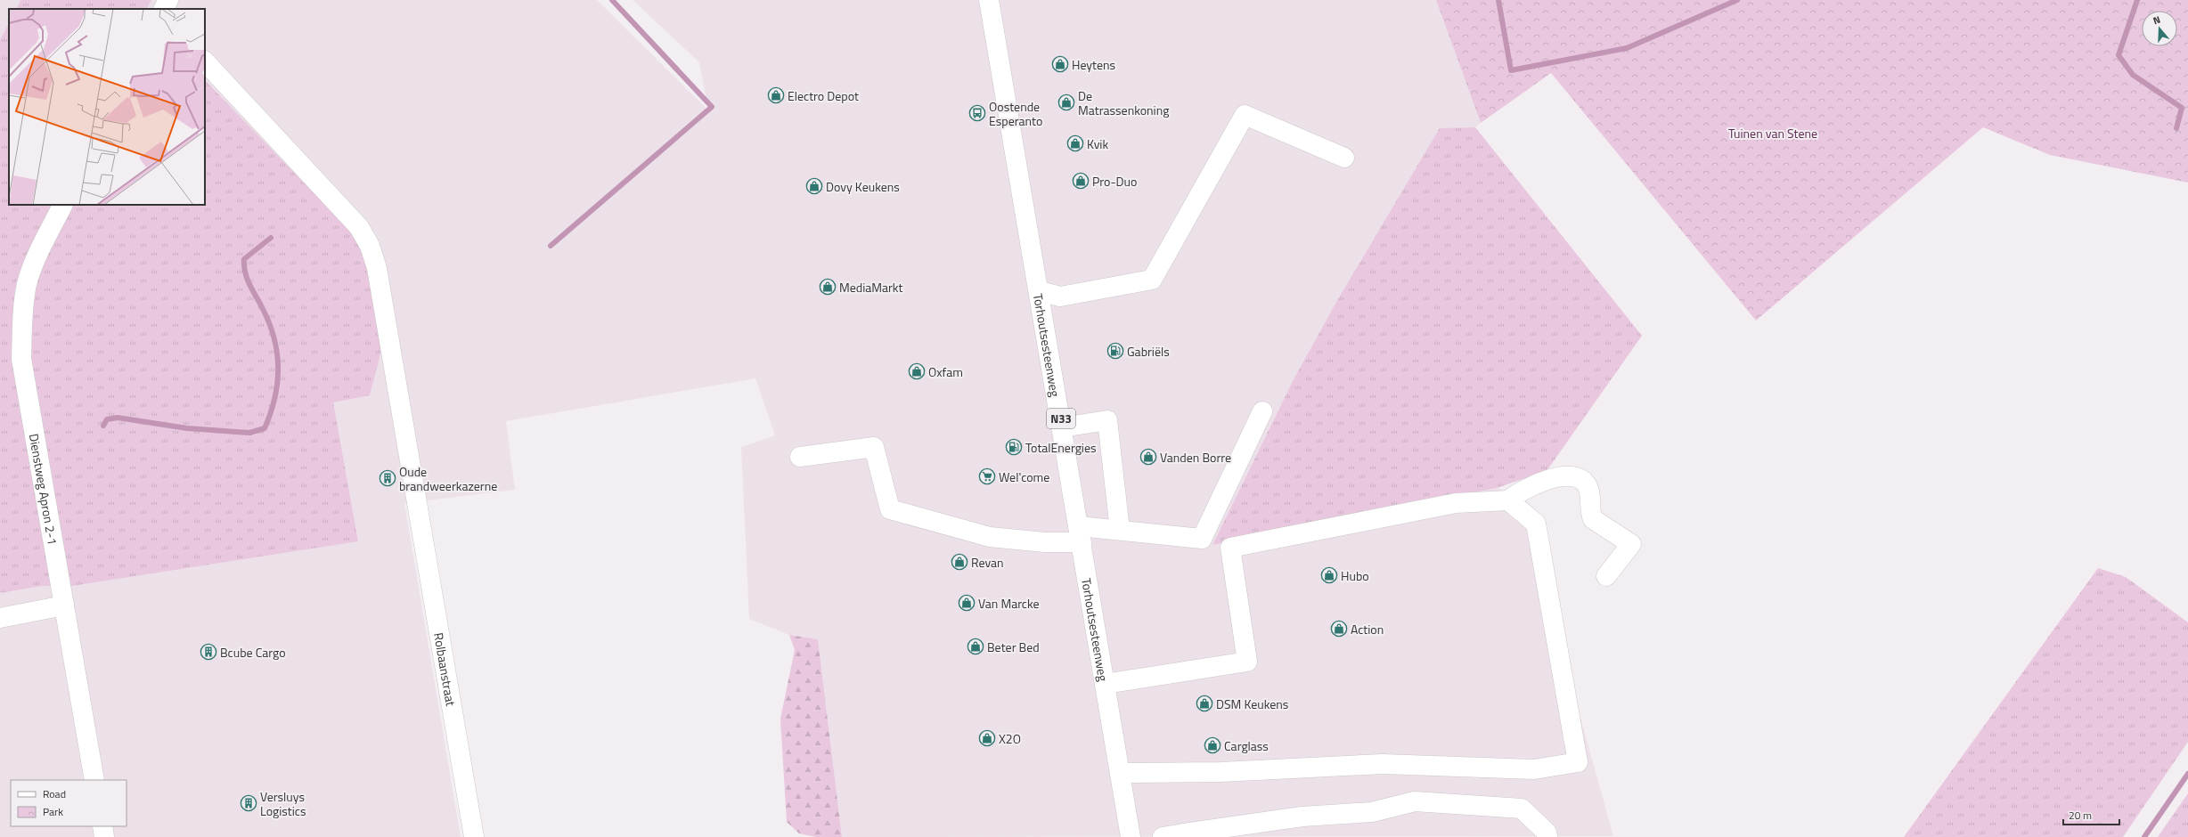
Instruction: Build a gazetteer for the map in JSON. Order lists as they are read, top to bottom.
{
  "streets": {
    "main road": [
      "Torhoutsesteenweg",
      "N33",
      "Dienstweg Apron 2-1",
      "Rolbaanstraat"
    ]
  },
  "parks": ["Tuinen van Stene"],
  "places": {
    "shop": [
      "Heytens",
      "Electro Depot",
      "De Matrassenkoning",
      "Kvik",
      "Pro-Duo",
      "Dovy Keukens",
      "MediaMarkt",
      "Oxfam",
      "Vanden Borre",
      "Revan",
      "Hubo",
      "Van Marcke",
      "Action",
      "Beter Bed",
      "DSM Keukens",
      "X2O",
      "Carglass"
    ],
    "bus stop": ["Oostende Esperanto"],
    "fuel station": ["Gabriëls", "TotalEnergies"],
    "supermarket": ["Wel'come"],
    "building": ["Oude brandweerkazerne", "Bcube Cargo", "Versluys Logistics"]
  },
  "legend": ["Road", "Park"],
  "scale_bar": "20 m",
  "north": "top"
}
